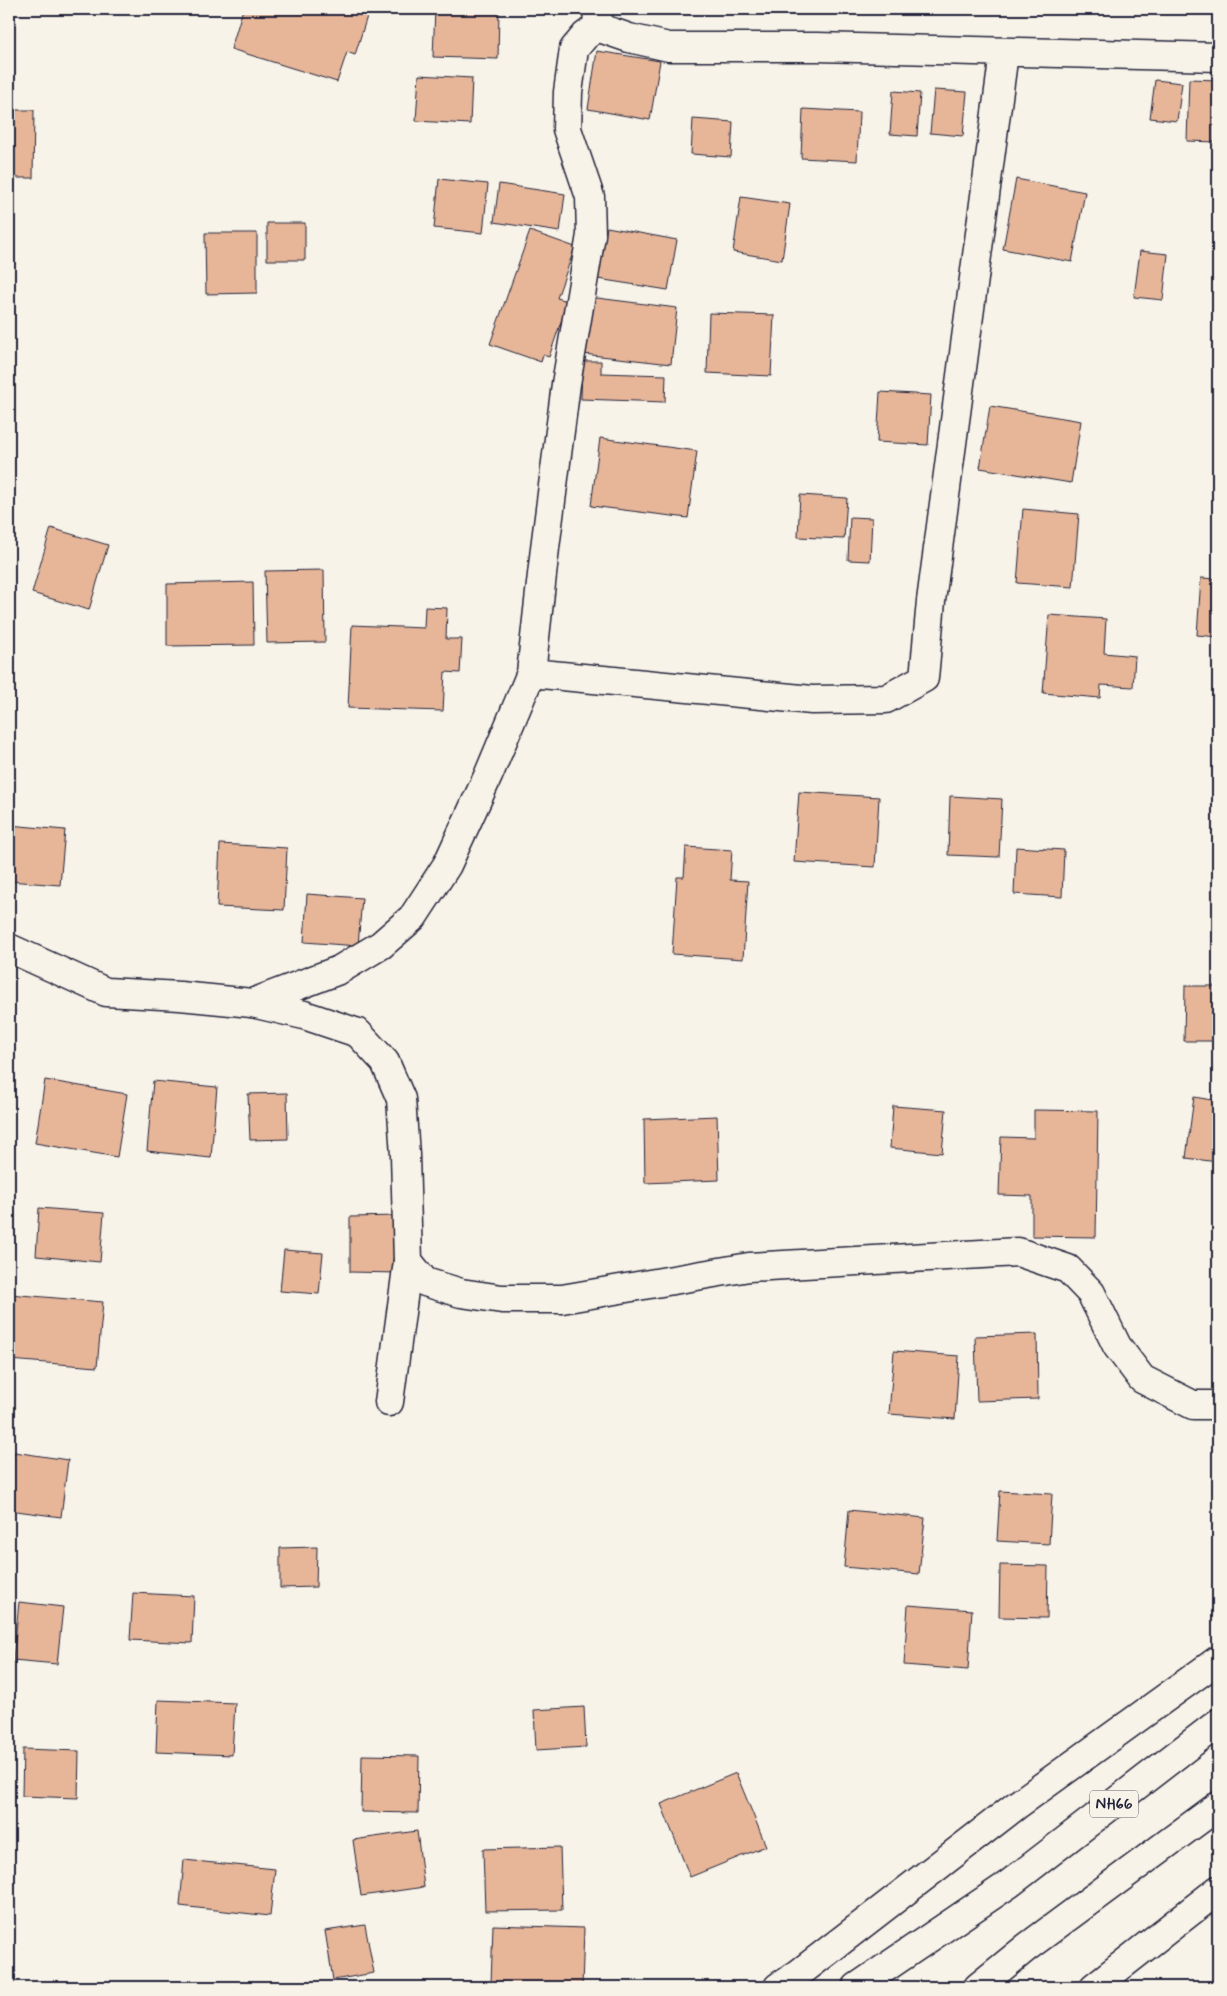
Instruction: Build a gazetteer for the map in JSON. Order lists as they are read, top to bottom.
{
  "streets": {
    "main road": ["NH66"]
  }
}
